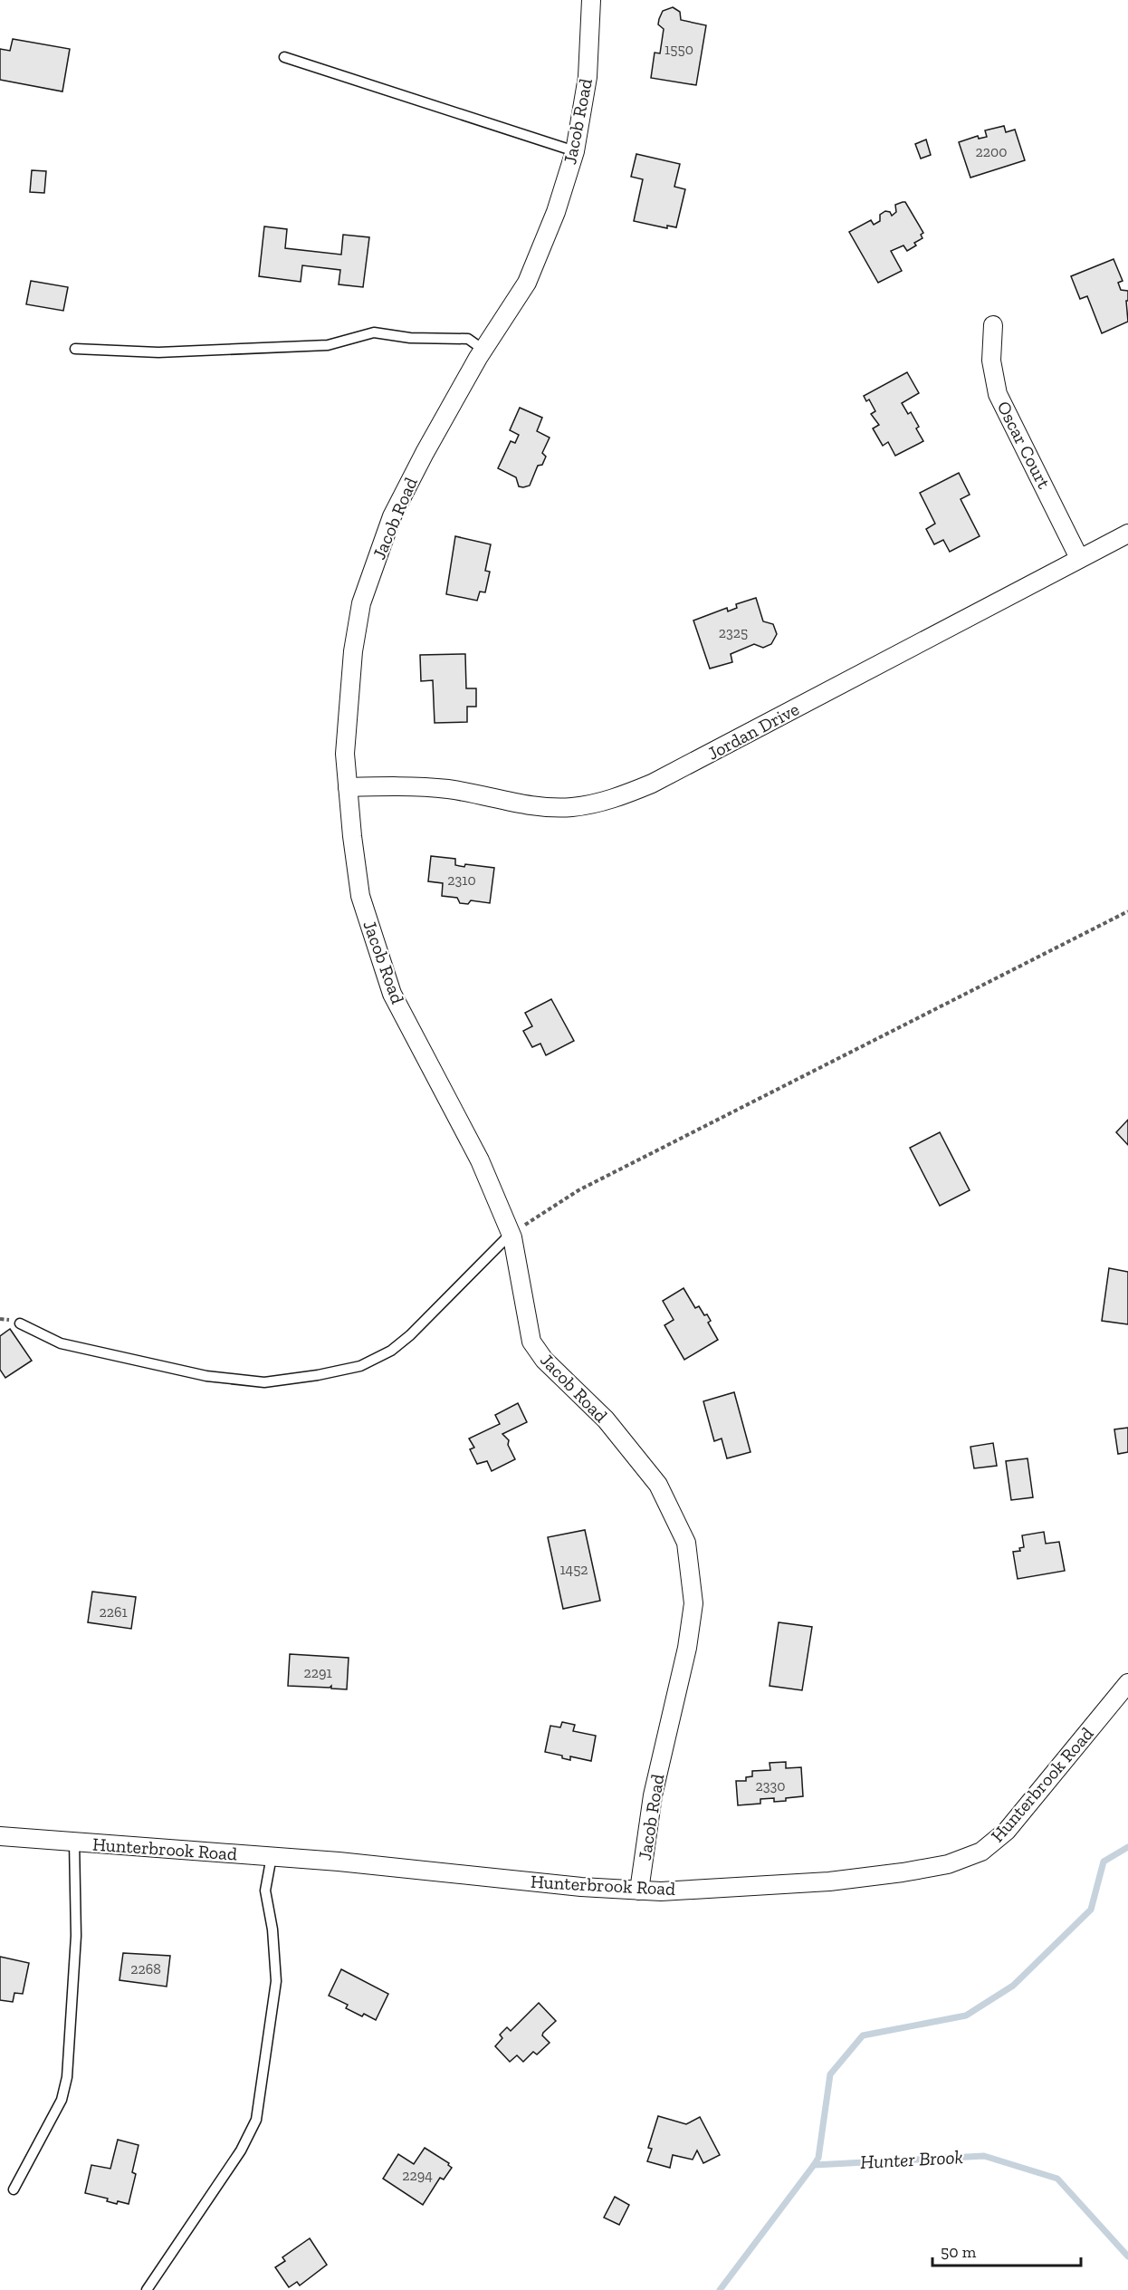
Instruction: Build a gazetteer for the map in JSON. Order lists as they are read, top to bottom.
{
  "streets": {
    "street": [
      "Jacob Road",
      "Oscar Court",
      "Jordan Drive",
      "Hunterbrook Road"
    ]
  },
  "crossings": [
    ["Jacob Road", "Jordan Drive"],
    ["Jacob Road", "Hunterbrook Road"],
    ["Oscar Court", "Jordan Drive"]
  ],
  "water": ["Hunter Brook"],
  "house_numbers": [
    "1550",
    "2200",
    "2325",
    "2310",
    "1452",
    "2261",
    "2291",
    "2330",
    "2268",
    "2294"
  ],
  "scale_bar": "50 m"
}
